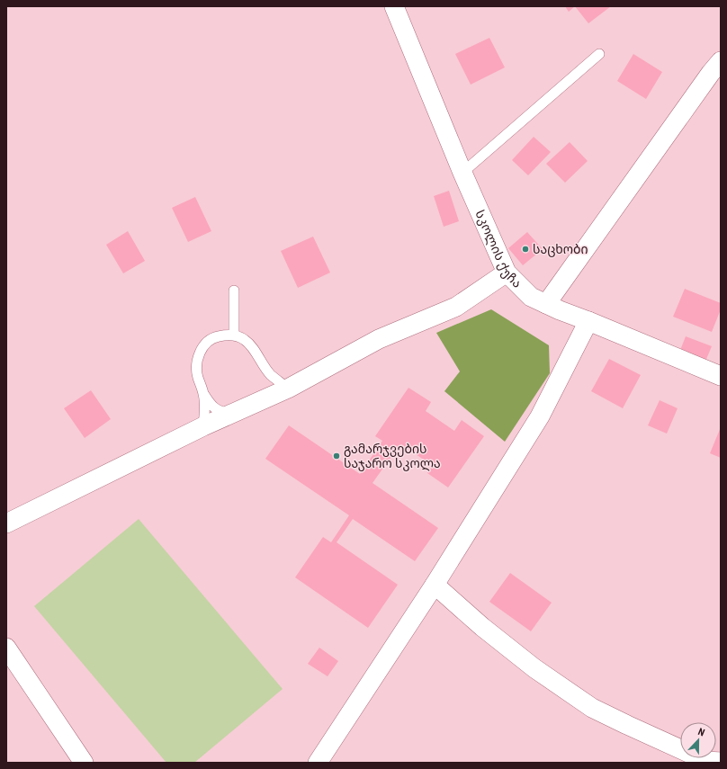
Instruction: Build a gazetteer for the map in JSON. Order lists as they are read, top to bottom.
{
  "streets": {
    "street": ["სკოლის ქუჩა"]
  },
  "places": ["საცხობი", "გამარჯვების საჯარო სკოლა"],
  "north": "top"
}
